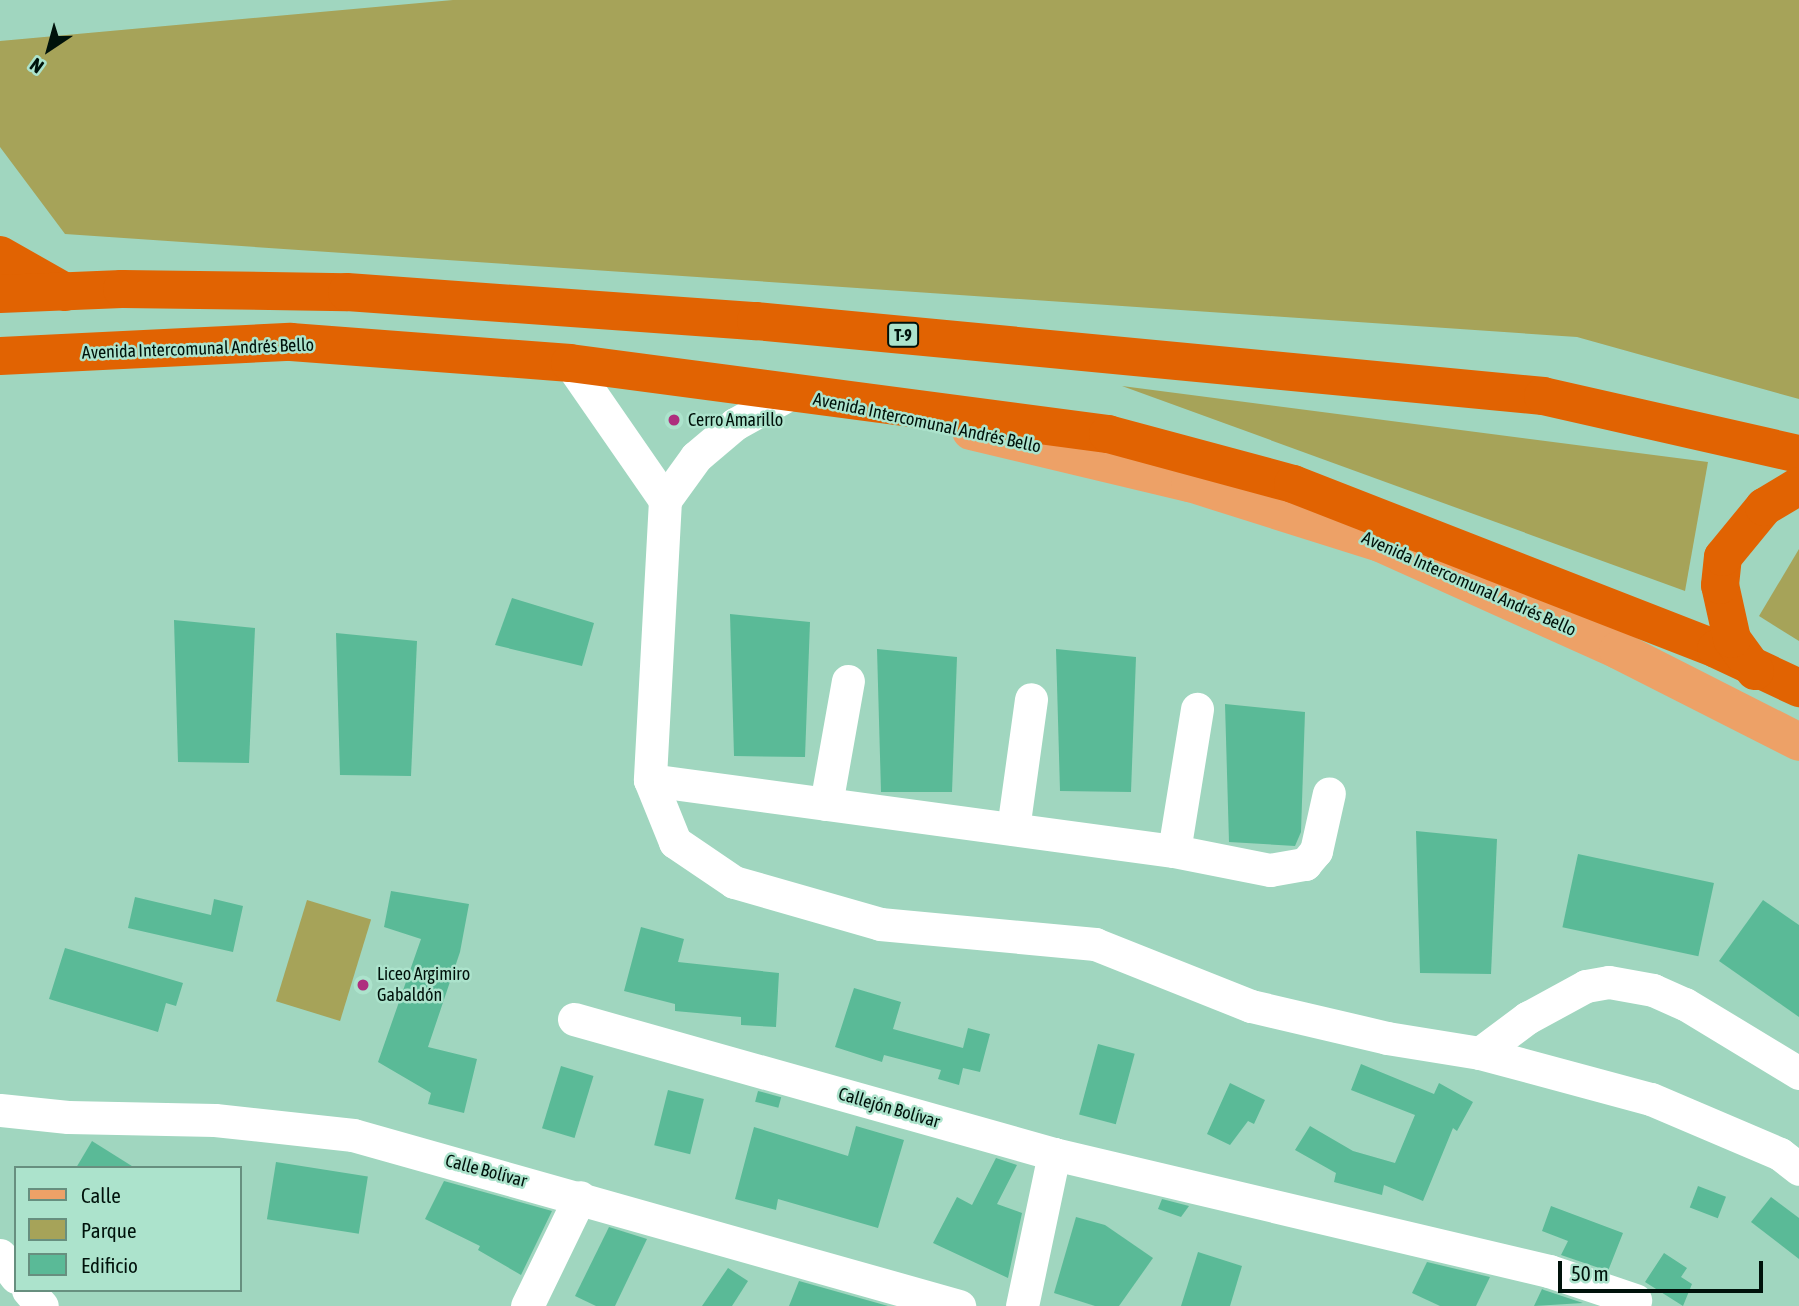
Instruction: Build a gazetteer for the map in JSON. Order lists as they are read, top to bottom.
{
  "streets": {
    "highway": ["T-9", "Avenida Intercomunal Andrés Bello"],
    "street": ["Callejón Bolívar", "Calle Bolívar"]
  },
  "places": ["Cerro Amarillo", "Liceo Argimiro Gabaldón"],
  "legend": ["Calle", "Parque", "Edificio"],
  "scale_bar": "50 m",
  "north": "bottom left"
}
